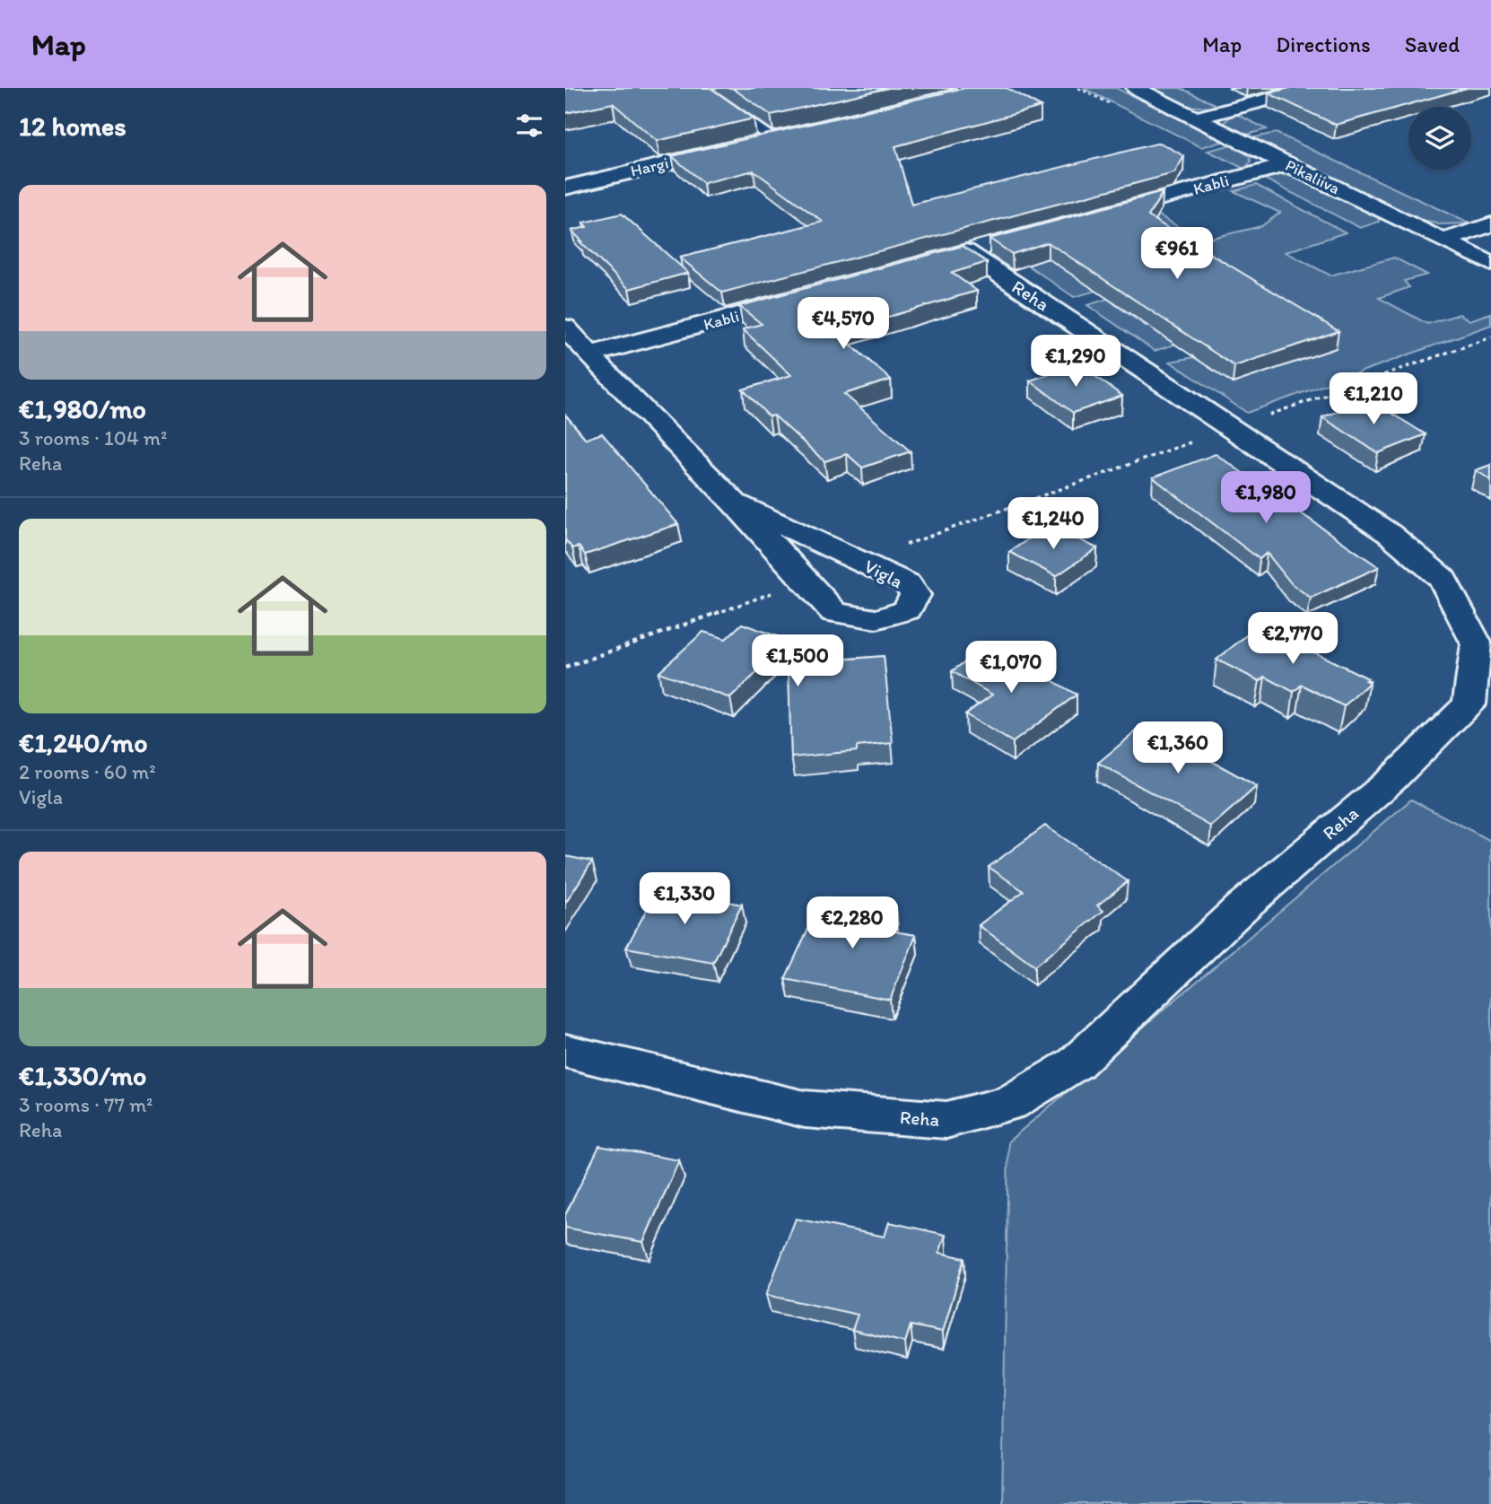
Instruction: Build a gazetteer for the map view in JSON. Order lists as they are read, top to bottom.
{
  "streets": {
    "street": [
      "Hargi",
      "Pikaliiva",
      "Kabli",
      "Reha",
      "Vigla"
    ]
  },
  "crossings": [
    ["Pikaliiva", "Kabli"],
    ["Kabli", "Vigla"]
  ],
  "page": {
    "header": "Map",
    "nav": ["Map", "Directions", "Saved"],
    "heading": "12 homes",
    "list": [
      {
        "name": "€1,980/mo",
        "note": "3 rooms · 104 m² · Reha"
      },
      {
        "name": "€1,240/mo",
        "note": "2 rooms · 60 m² · Vigla"
      },
      {
        "name": "€1,330/mo",
        "note": "3 rooms · 77 m² · Reha"
      }
    ],
    "price": [
      "€961",
      "€4,570",
      "€1,290",
      "€1,210",
      "€1,980",
      "€1,240",
      "€2,770",
      "€1,500",
      "€1,070",
      "€1,360",
      "€1,330",
      "€2,280"
    ]
  }
}
